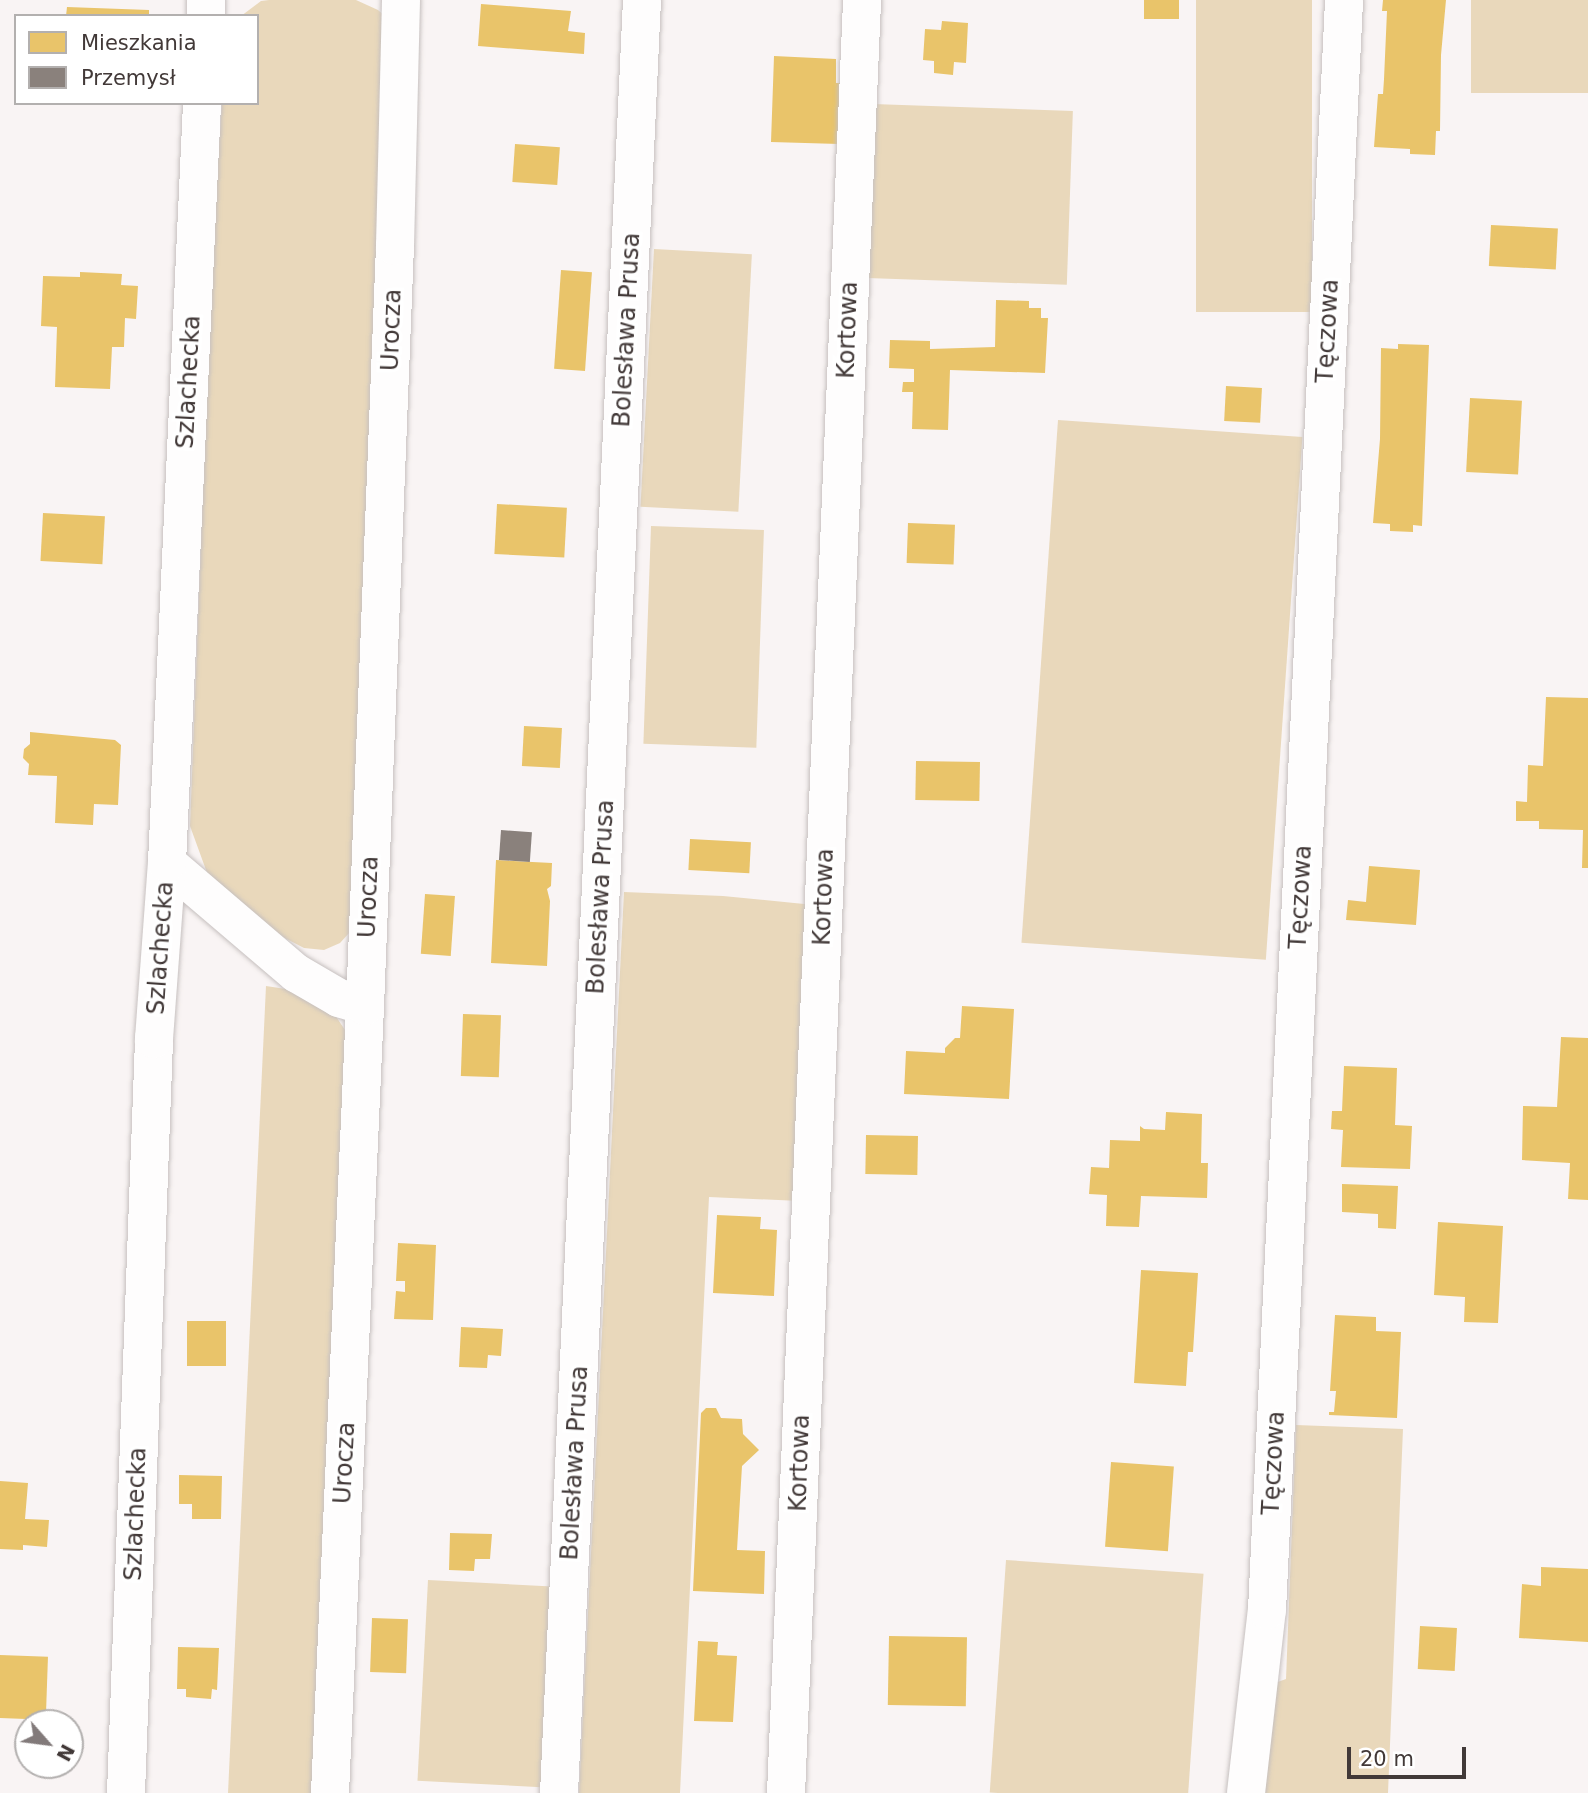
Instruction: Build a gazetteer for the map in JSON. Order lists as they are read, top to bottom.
{
  "streets": {
    "street": [
      "Urocza",
      "Bolesława Prusa",
      "Kortowa",
      "Tęczowa",
      "Szlachecka"
    ]
  },
  "legend": ["Mieszkania", "Przemysł"],
  "scale_bar": "20 m",
  "north": "bottom right"
}
